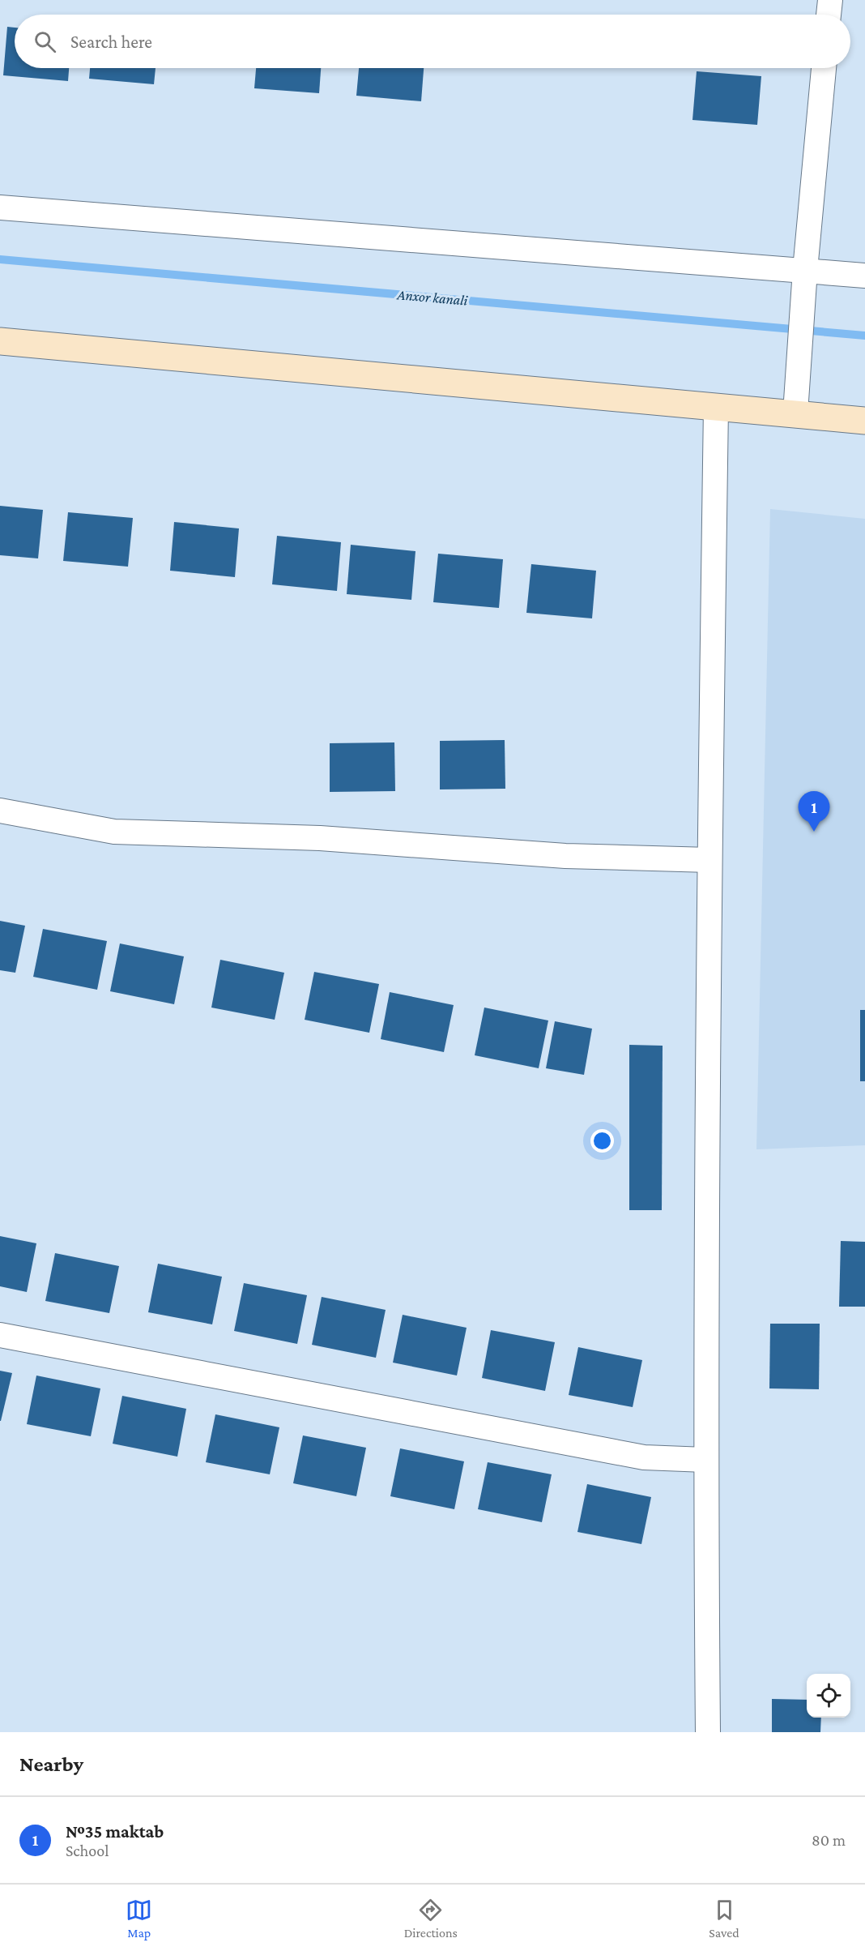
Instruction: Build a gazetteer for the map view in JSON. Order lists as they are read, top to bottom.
{
  "water": ["Anxor kanali"],
  "page": {
    "search": "Search here",
    "pins": "1",
    "heading": "Nearby",
    "list": [
      {
        "mark": "1",
        "name": "№35 maktab",
        "note": "School",
        "value": "80 m"
      }
    ],
    "nav": ["Map", "Directions", "Saved"]
  }
}
